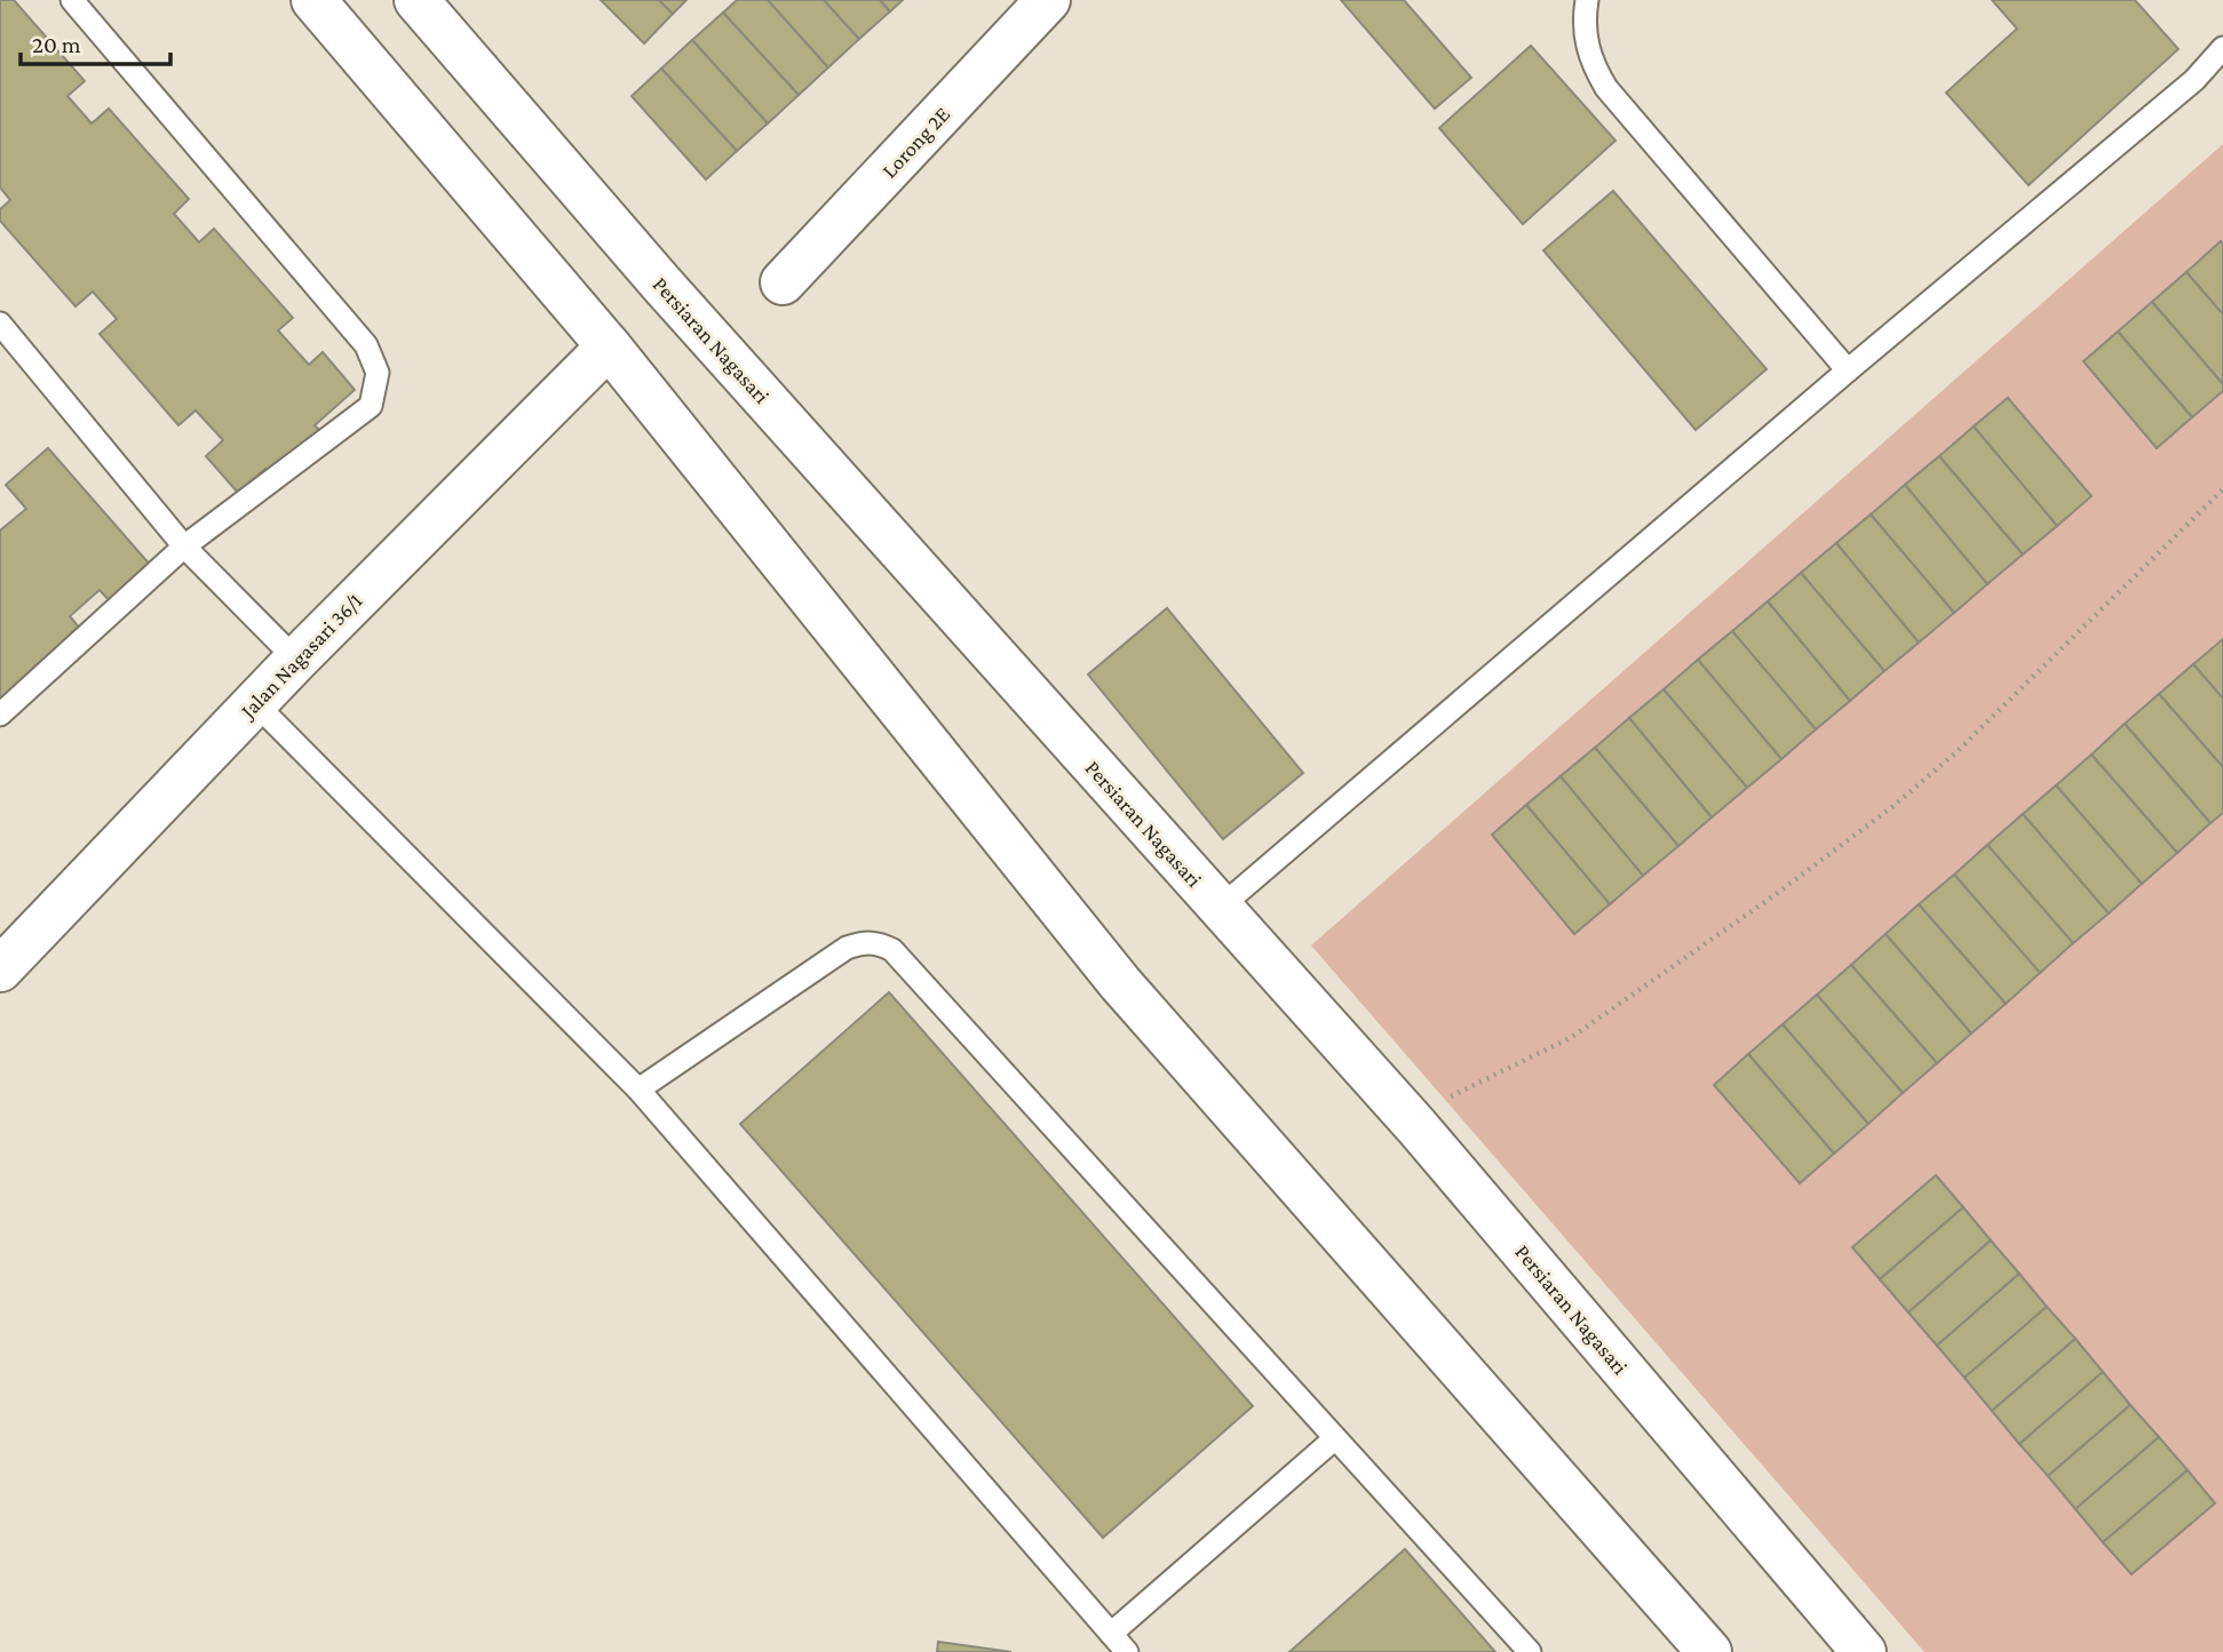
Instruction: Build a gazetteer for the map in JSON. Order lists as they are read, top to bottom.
{
  "streets": {
    "street": ["Lorong 2E", "Persiaran Nagasari", "Jalan Nagasari 36/1"]
  },
  "scale_bar": "20 m"
}
